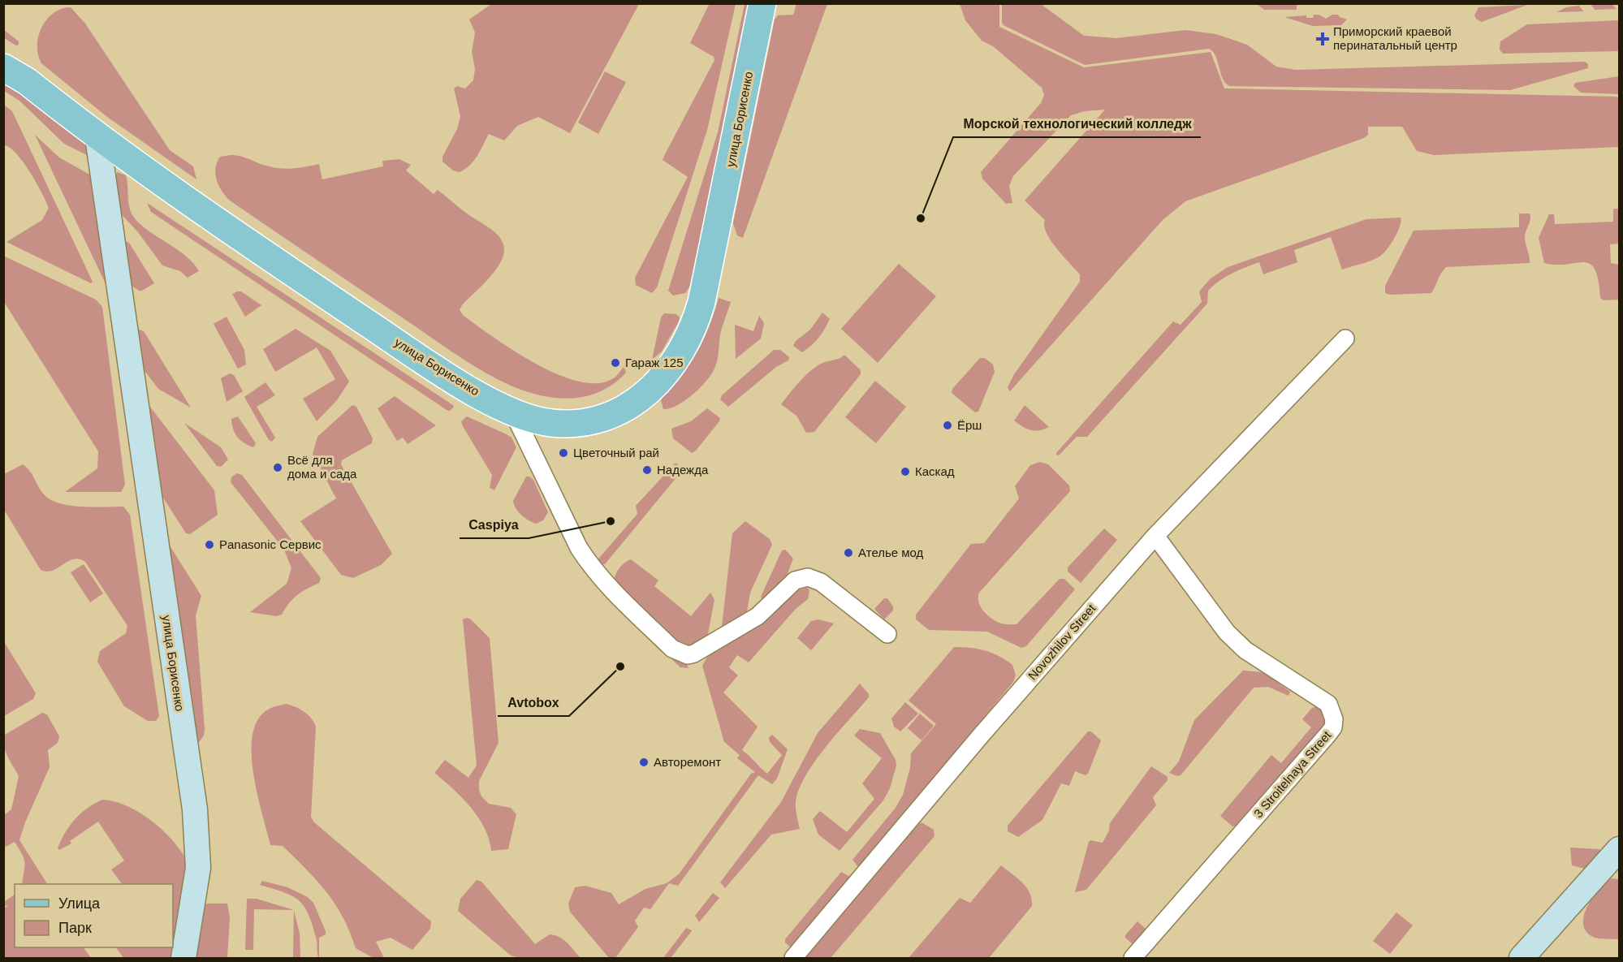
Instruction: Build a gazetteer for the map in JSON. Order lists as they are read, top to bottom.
{
  "streets": {
    "main road": ["улица Борисенко"],
    "street": ["Novozhilov Street", "3 Stroitelnaya Street"]
  },
  "crossings": [
    ["Novozhilov Street", "3 Stroitelnaya Street"]
  ],
  "places": {
    "health": ["Приморский краевой перинатальный центр"],
    "other": [
      "Морской технологический колледж",
      "Гараж 125",
      "Ёрш",
      "Цветочный рай",
      "Всё для дома и сада",
      "Надежда",
      "Каскад",
      "Caspiya",
      "Panasonic Сервис",
      "Ателье мод",
      "Avtobox",
      "Авторемонт"
    ]
  },
  "legend": ["Улица", "Парк"]
}
